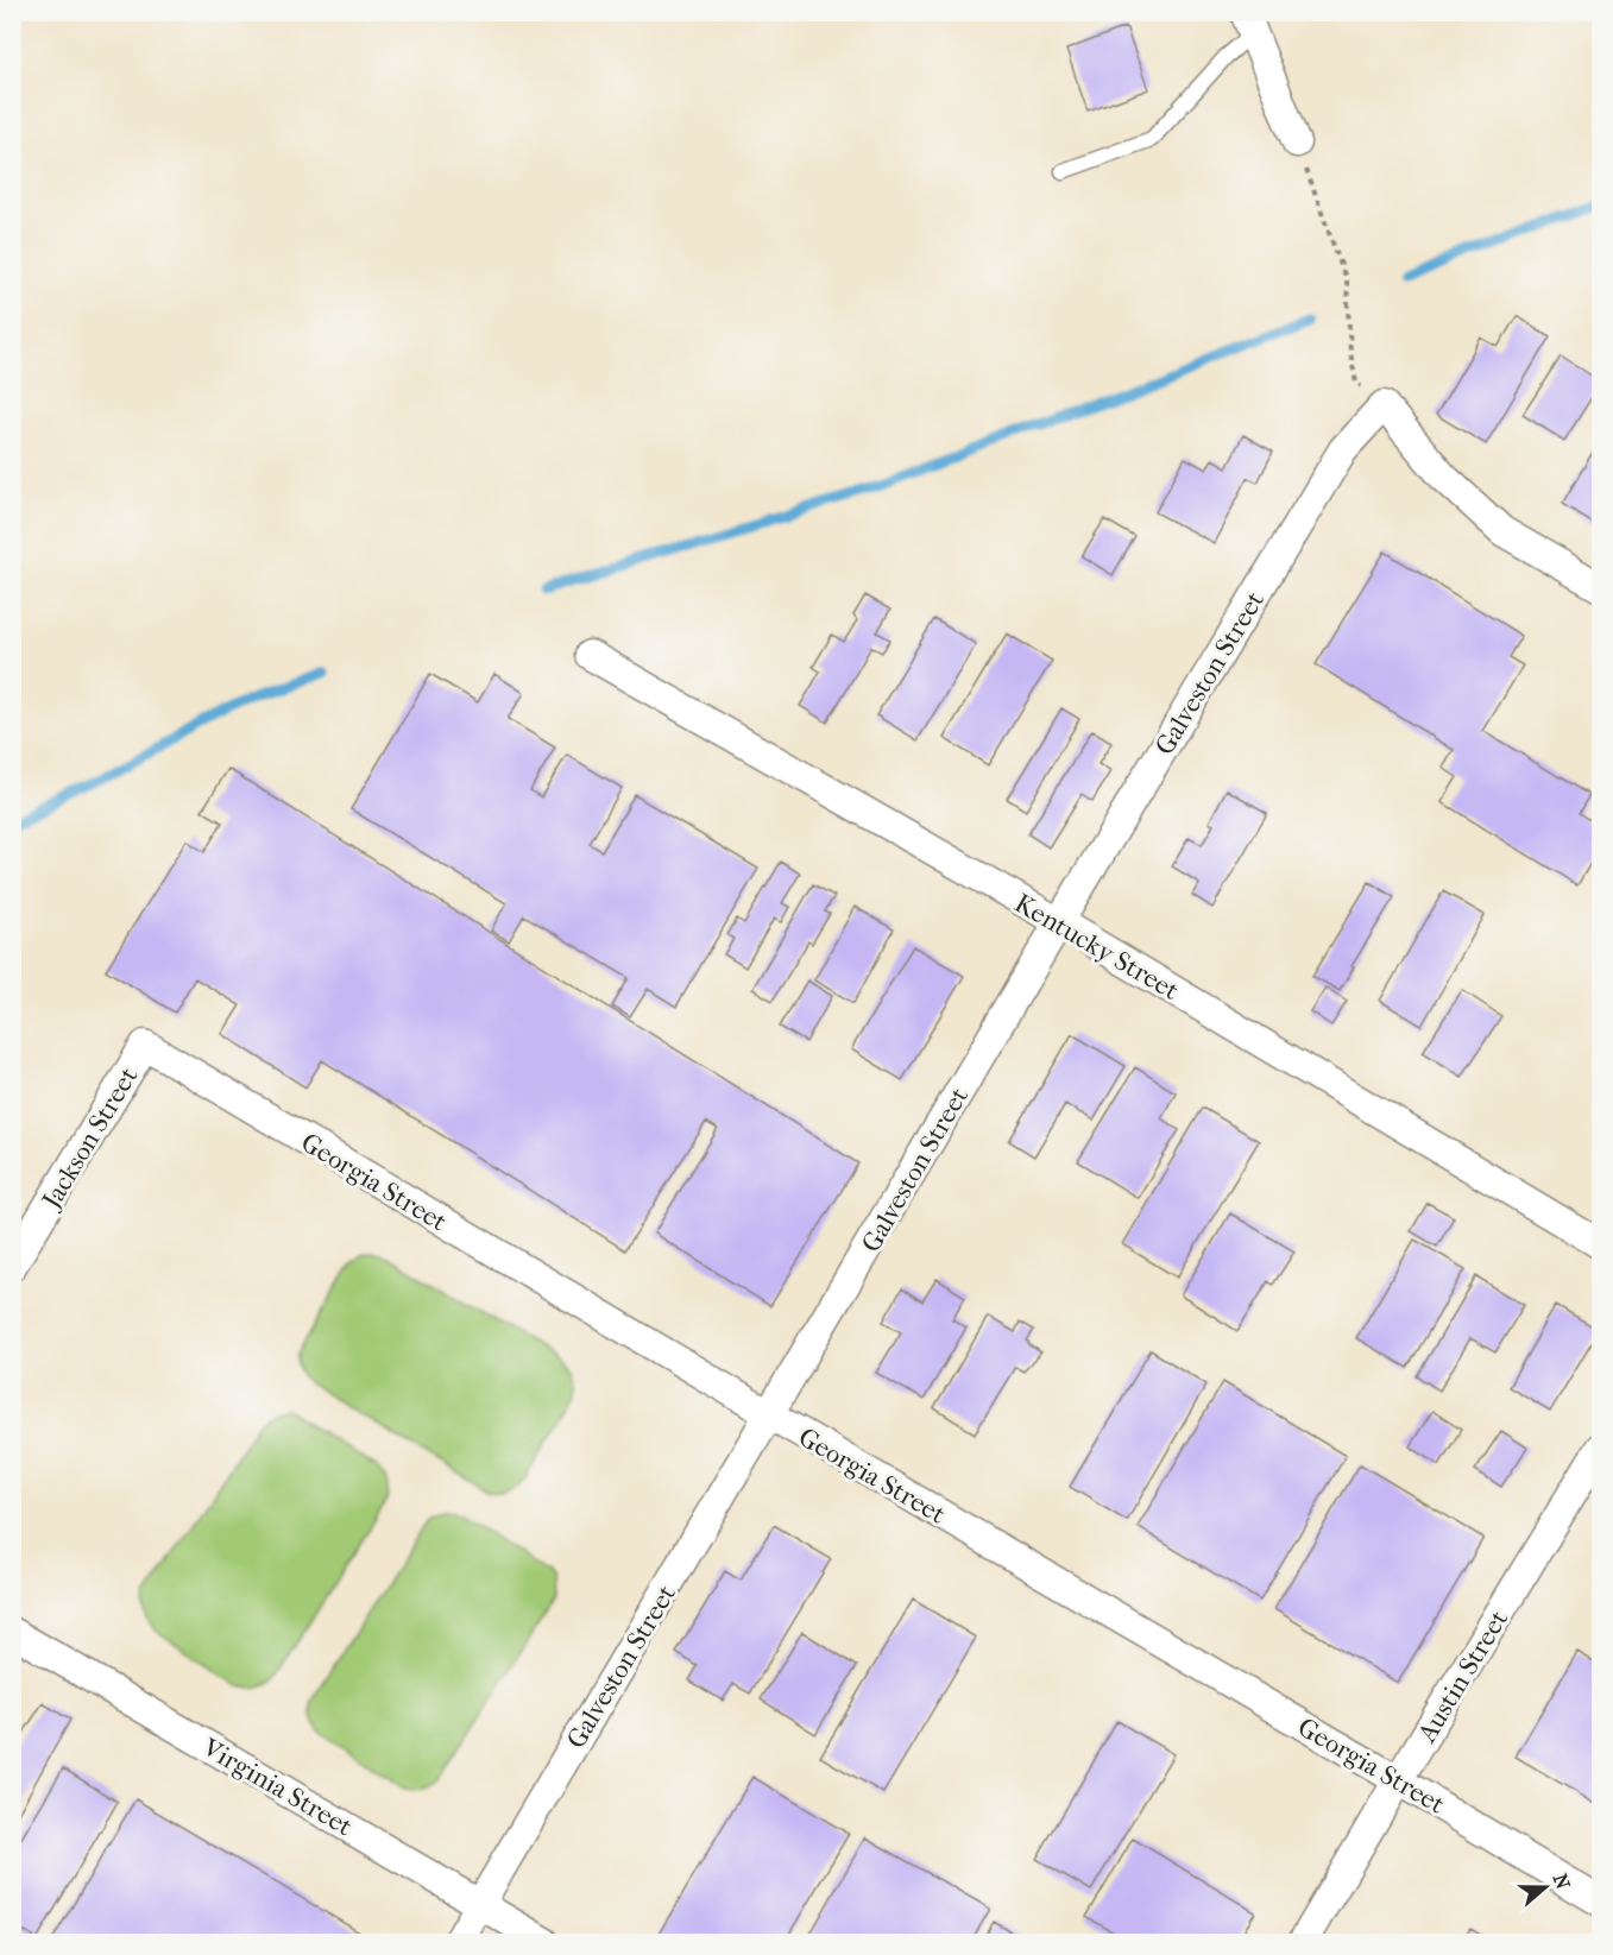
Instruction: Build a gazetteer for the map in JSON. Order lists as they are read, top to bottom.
{
  "streets": {
    "street": [
      "Galveston Street",
      "Kentucky Street",
      "Jackson Street",
      "Georgia Street",
      "Austin Street",
      "Virginia Street"
    ]
  },
  "crossings": [
    ["Galveston Street", "Kentucky Street"],
    ["Galveston Street", "Georgia Street"],
    ["Galveston Street", "Virginia Street"],
    ["Jackson Street", "Georgia Street"],
    ["Georgia Street", "Austin Street"]
  ],
  "north": "right"
}
